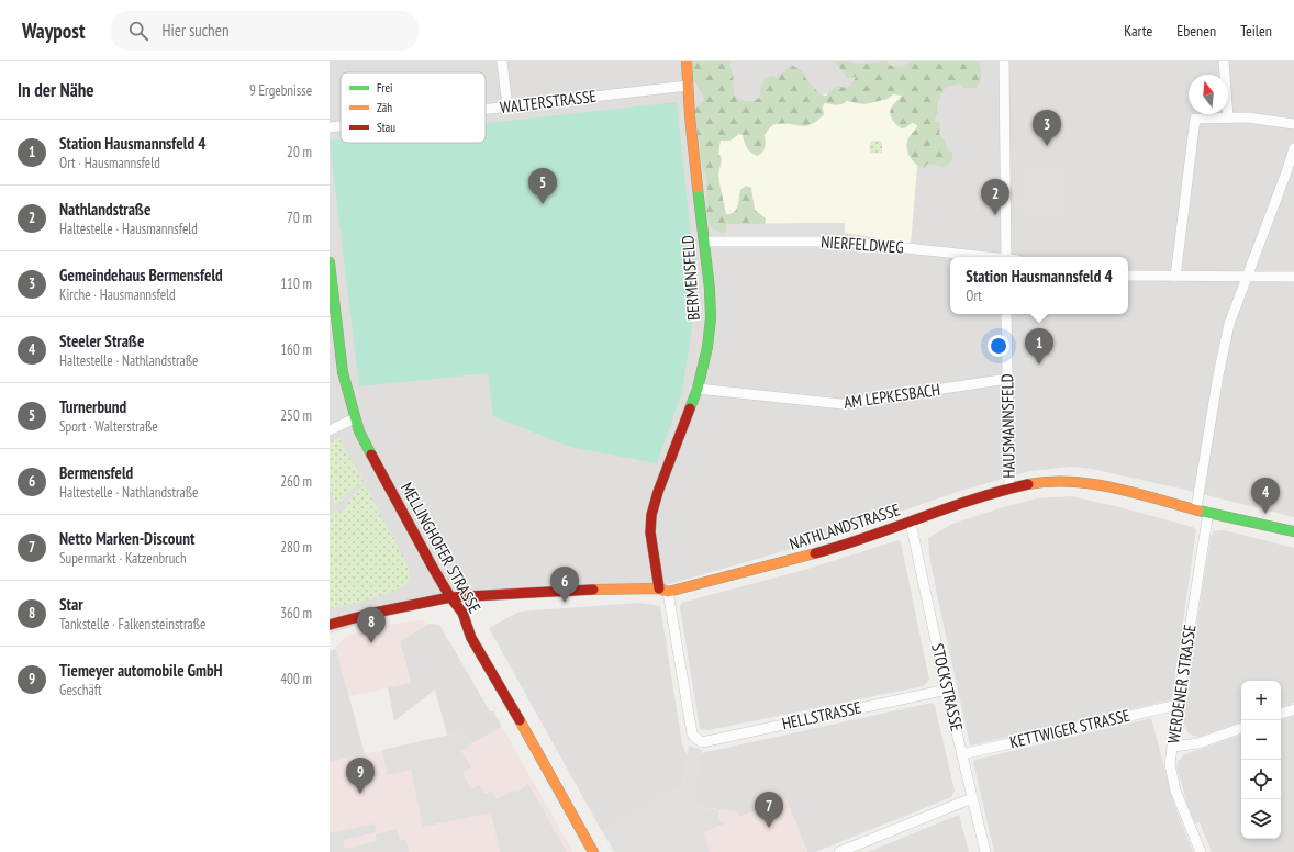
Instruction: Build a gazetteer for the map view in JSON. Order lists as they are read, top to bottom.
{
  "streets": {
    "street": [
      "WALTERSTRASSE",
      "NIERFELDWEG",
      "BERMENSFELD",
      "AM LEPKESBACH",
      "HAUSMANNSFELD",
      "NATHLANDSTRASSE",
      "MELLINGHOFER STRASSE",
      "WERDENER STRASSE",
      "STOCKSTRASSE",
      "HELLSTRASSE",
      "KETTWIGER STRASSE"
    ]
  },
  "crossings": [
    ["WALTERSTRASSE", "BERMENSFELD"],
    ["NIERFELDWEG", "BERMENSFELD"],
    ["BERMENSFELD", "AM LEPKESBACH"],
    ["BERMENSFELD", "NATHLANDSTRASSE"],
    ["BERMENSFELD", "HELLSTRASSE"],
    ["AM LEPKESBACH", "HAUSMANNSFELD"],
    ["HAUSMANNSFELD", "NATHLANDSTRASSE"],
    ["NATHLANDSTRASSE", "MELLINGHOFER STRASSE"],
    ["NATHLANDSTRASSE", "WERDENER STRASSE"],
    ["NATHLANDSTRASSE", "STOCKSTRASSE"],
    ["WERDENER STRASSE", "KETTWIGER STRASSE"],
    ["STOCKSTRASSE", "HELLSTRASSE"],
    ["STOCKSTRASSE", "KETTWIGER STRASSE"]
  ],
  "legend": ["Frei", "Zäh", "Stau"],
  "north": "top",
  "page": {
    "header": "Waypost",
    "search": "Hier suchen",
    "nav": ["Karte", "Ebenen", "Teilen"],
    "heading": ["In der Nähe", "9 Ergebnisse"],
    "pins": [
      "3",
      "5",
      "2",
      "1",
      "4",
      "6",
      "8",
      "9",
      "7"
    ],
    "list": [
      {
        "mark": "1",
        "name": "Station Hausmannsfeld 4",
        "note": "Ort · Hausmannsfeld",
        "value": "20 m"
      },
      {
        "mark": "2",
        "name": "Nathlandstraße",
        "note": "Haltestelle · Hausmannsfeld",
        "value": "70 m"
      },
      {
        "mark": "3",
        "name": "Gemeindehaus Bermensfeld",
        "note": "Kirche · Hausmannsfeld",
        "value": "110 m"
      },
      {
        "mark": "4",
        "name": "Steeler Straße",
        "note": "Haltestelle · Nathlandstraße",
        "value": "160 m"
      },
      {
        "mark": "5",
        "name": "Turnerbund",
        "note": "Sport · Walterstraße",
        "value": "250 m"
      },
      {
        "mark": "6",
        "name": "Bermensfeld",
        "note": "Haltestelle · Nathlandstraße",
        "value": "260 m"
      },
      {
        "mark": "7",
        "name": "Netto Marken-Discount",
        "note": "Supermarkt · Katzenbruch",
        "value": "280 m"
      },
      {
        "mark": "8",
        "name": "Star",
        "note": "Tankstelle · Falkensteinstraße",
        "value": "360 m"
      },
      {
        "mark": "9",
        "name": "Tiemeyer automobile GmbH",
        "note": "Geschäft",
        "value": "400 m"
      }
    ],
    "popup": ["Station Hausmannsfeld 4", "Ort"],
    "map_buttons": ["+", "−"]
  }
}
